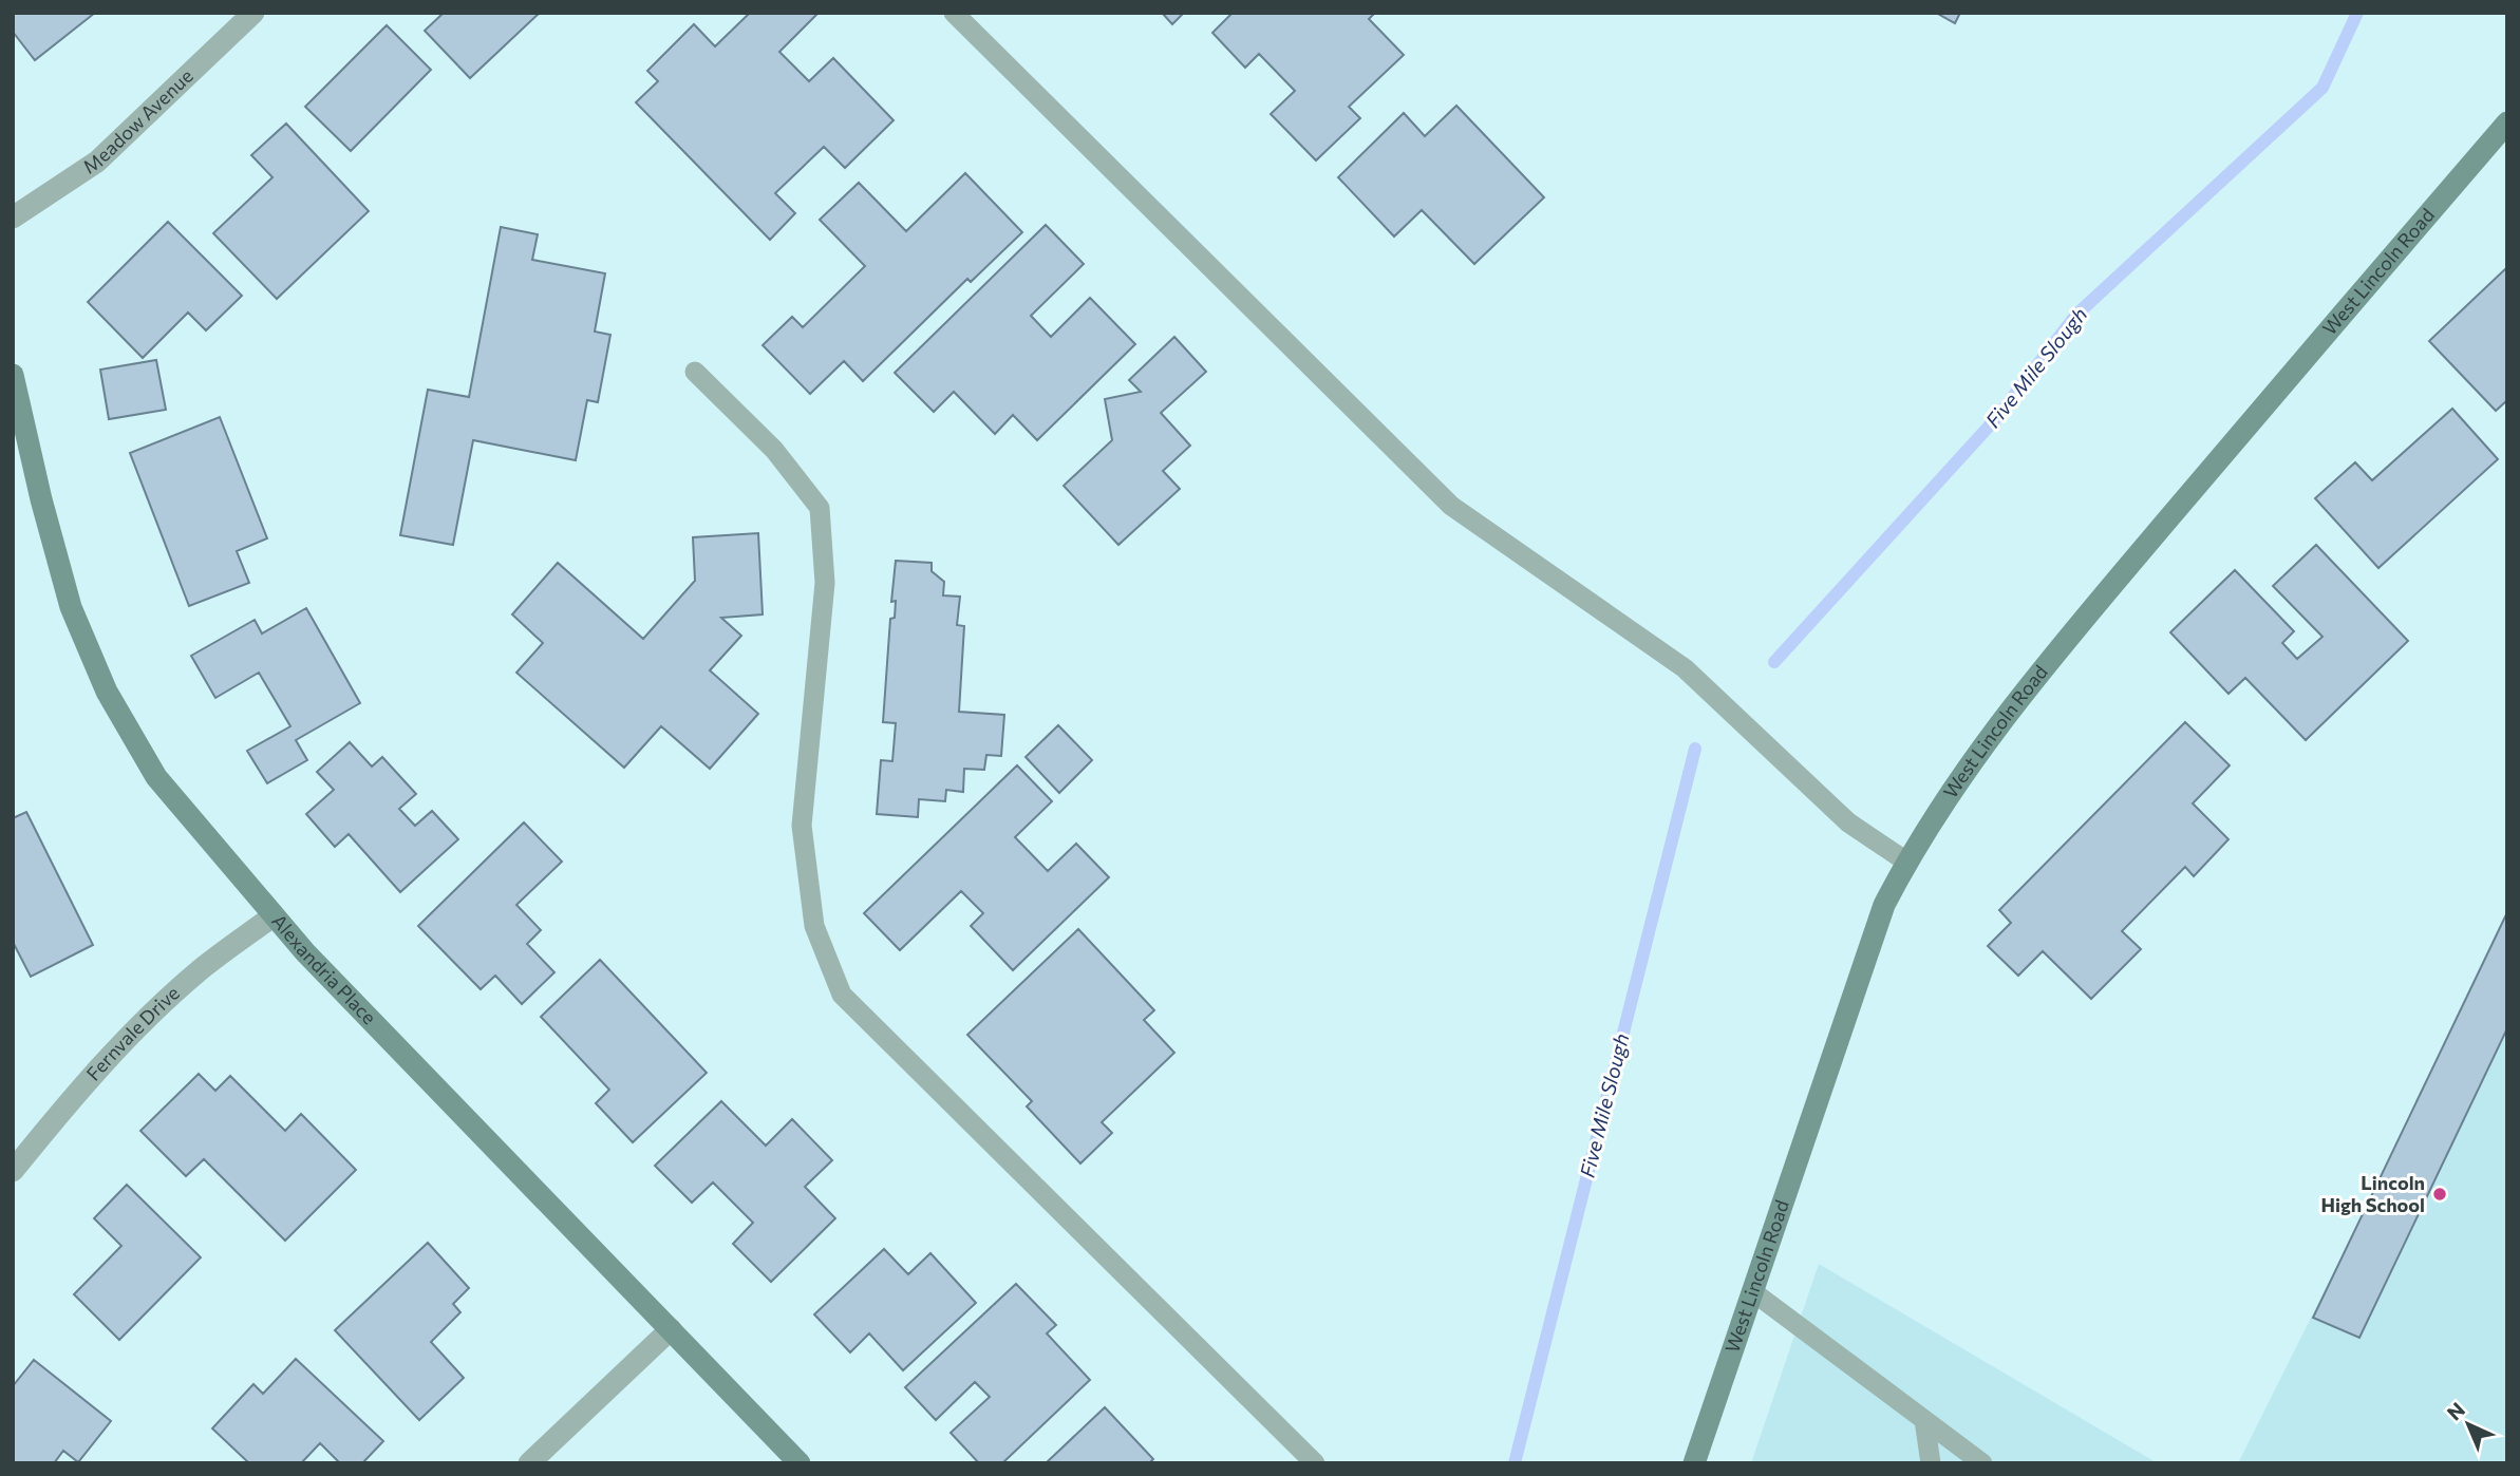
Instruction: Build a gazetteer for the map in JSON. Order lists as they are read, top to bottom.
{
  "streets": {
    "street": [
      "Meadow Avenue",
      "West Lincoln Road",
      "Alexandria Place",
      "Fernvale Drive"
    ]
  },
  "crossings": [
    ["Alexandria Place", "Fernvale Drive"]
  ],
  "water": ["Five Mile Slough"],
  "places": ["Lincoln High School"],
  "north": "top left"
}
